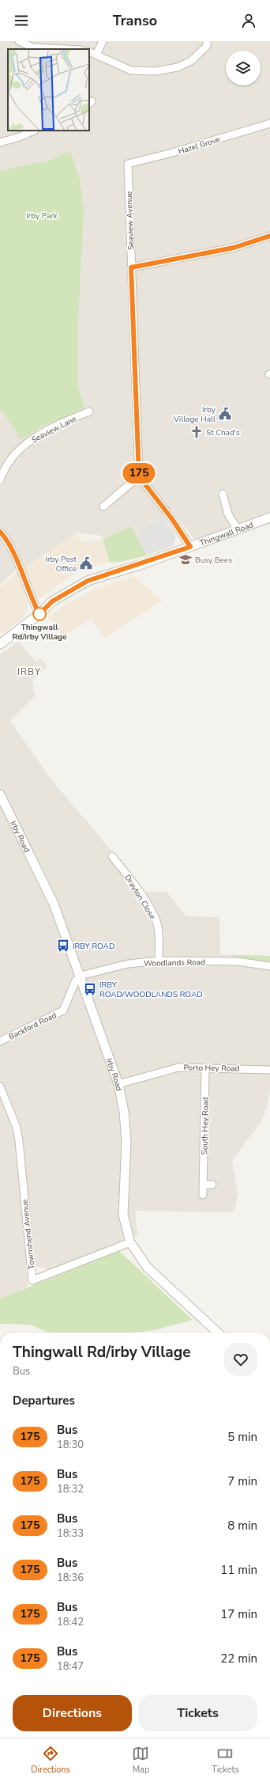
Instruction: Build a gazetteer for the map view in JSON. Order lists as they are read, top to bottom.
{
  "streets": {
    "street": [
      "Hazel Grove",
      "Seaview Avenue",
      "Seaview Lane",
      "Thingwall Road",
      "Irby Road",
      "Drayton Close",
      "Woodlands Road",
      "Backford Road",
      "Porto Hey Road",
      "South Hey Road",
      "Townshend Avenue"
    ]
  },
  "crossings": [
    ["Hazel Grove", "Seaview Avenue"],
    ["Irby Road", "Woodlands Road"],
    ["Irby Road", "Backford Road"],
    ["Irby Road", "Porto Hey Road"],
    ["Irby Road", "Townshend Avenue"],
    ["Drayton Close", "Woodlands Road"],
    ["Woodlands Road", "Backford Road"],
    ["Porto Hey Road", "South Hey Road"]
  ],
  "districts": ["IRBY"],
  "parks": ["Irby Park"],
  "places": {
    "public building": ["Irby Village Hall", "Irby Post Office"],
    "church": ["St Chad's"],
    "school or university": ["Busy Bees"],
    "other": ["Thingwall Rd/irby Village"],
    "bus stop": ["IRBY ROAD", "IRBY ROAD/WOODLANDS ROAD"]
  },
  "lines": ["bus line 175"],
  "page": {
    "header": "Transo",
    "on_map": "175",
    "heading": [
      ["Thingwall Rd/irby Village", "Bus"],
      "Departures"
    ],
    "list": [
      {
        "mark": "175",
        "name": "Bus",
        "note": "18:30",
        "value": "5 min"
      },
      {
        "mark": "175",
        "name": "Bus",
        "note": "18:32",
        "value": "7 min"
      },
      {
        "mark": "175",
        "name": "Bus",
        "note": "18:33",
        "value": "8 min"
      },
      {
        "mark": "175",
        "name": "Bus",
        "note": "18:36",
        "value": "11 min"
      },
      {
        "mark": "175",
        "name": "Bus",
        "note": "18:42",
        "value": "17 min"
      },
      {
        "mark": "175",
        "name": "Bus",
        "note": "18:47",
        "value": "22 min"
      }
    ],
    "buttons": ["Directions", "Tickets"],
    "tabs": ["Directions", "Map", "Tickets"]
  }
}
